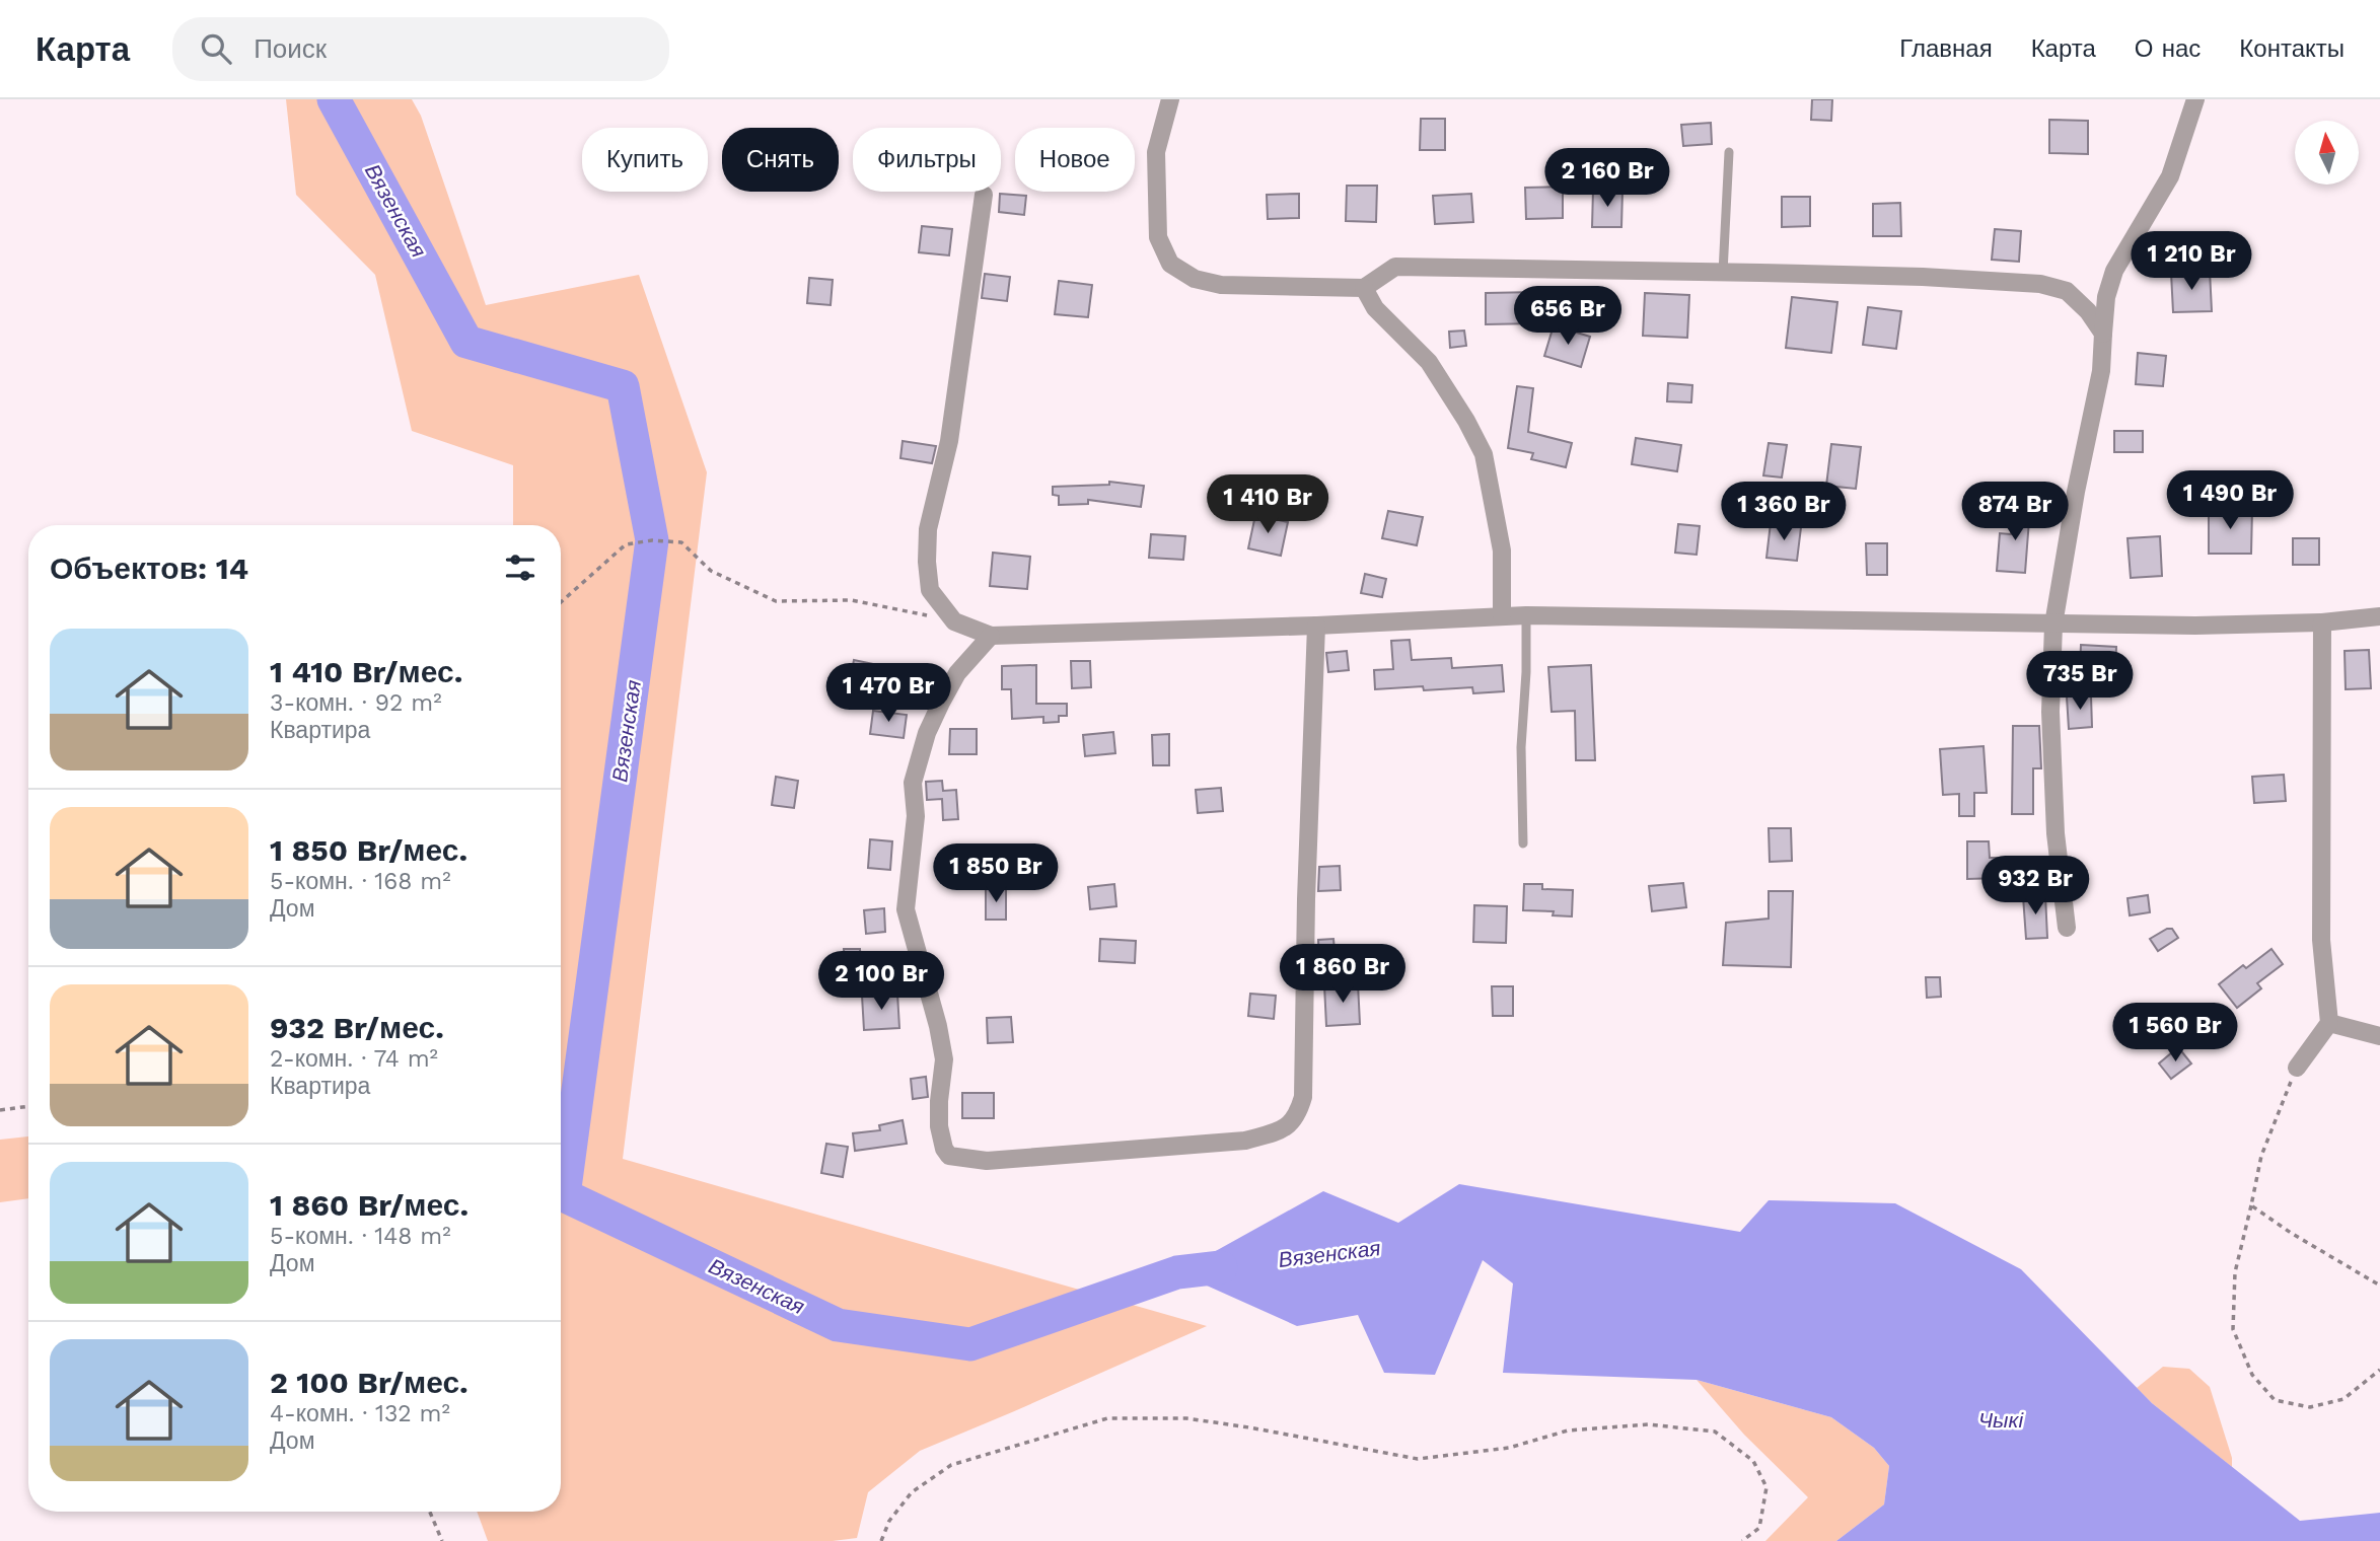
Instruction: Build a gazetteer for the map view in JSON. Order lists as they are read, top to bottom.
{
  "water": ["Вязенская", "Чыкі"],
  "north": "top",
  "page": {
    "header": "Карта",
    "search": "Поиск",
    "nav": [
      "Главная",
      "Карта",
      "О нас",
      "Контакты"
    ],
    "chip": [
      "Купить",
      "Снять",
      "Фильтры",
      "Новое"
    ],
    "price": [
      "2 160 Br",
      "1 210 Br",
      "656 Br",
      "1 490 Br",
      "1 410 Br",
      "1 360 Br",
      "874 Br",
      "735 Br",
      "1 470 Br",
      "1 850 Br",
      "932 Br",
      "1 860 Br",
      "2 100 Br",
      "1 560 Br"
    ],
    "heading": "Объектов: 14",
    "list": [
      {
        "name": "1 410 Br/мес.",
        "note": "3-комн. · 92 m² · Квартира"
      },
      {
        "name": "1 850 Br/мес.",
        "note": "5-комн. · 168 m² · Дом"
      },
      {
        "name": "932 Br/мес.",
        "note": "2-комн. · 74 m² · Квартира"
      },
      {
        "name": "1 860 Br/мес.",
        "note": "5-комн. · 148 m² · Дом"
      },
      {
        "name": "2 100 Br/мес.",
        "note": "4-комн. · 132 m² · Дом"
      }
    ]
  }
}
